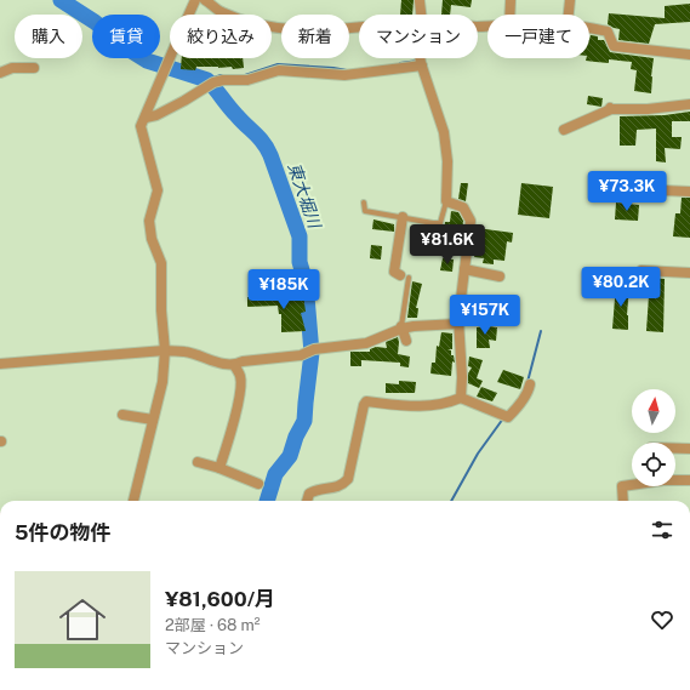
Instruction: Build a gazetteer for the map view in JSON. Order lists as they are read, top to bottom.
{
  "water": ["東大堀川"],
  "north": "top",
  "page": {
    "chip": [
      "購入",
      "賃貸",
      "絞り込み",
      "新着",
      "マンション",
      "一戸建て"
    ],
    "price": [
      "¥73.3K",
      "¥81.6K",
      "¥80.2K",
      "¥185K",
      "¥157K"
    ],
    "heading": "5件の物件",
    "list": [
      {
        "name": "¥81,600/月",
        "note": "2部屋 · 68 m² · マンション"
      }
    ]
  }
}
